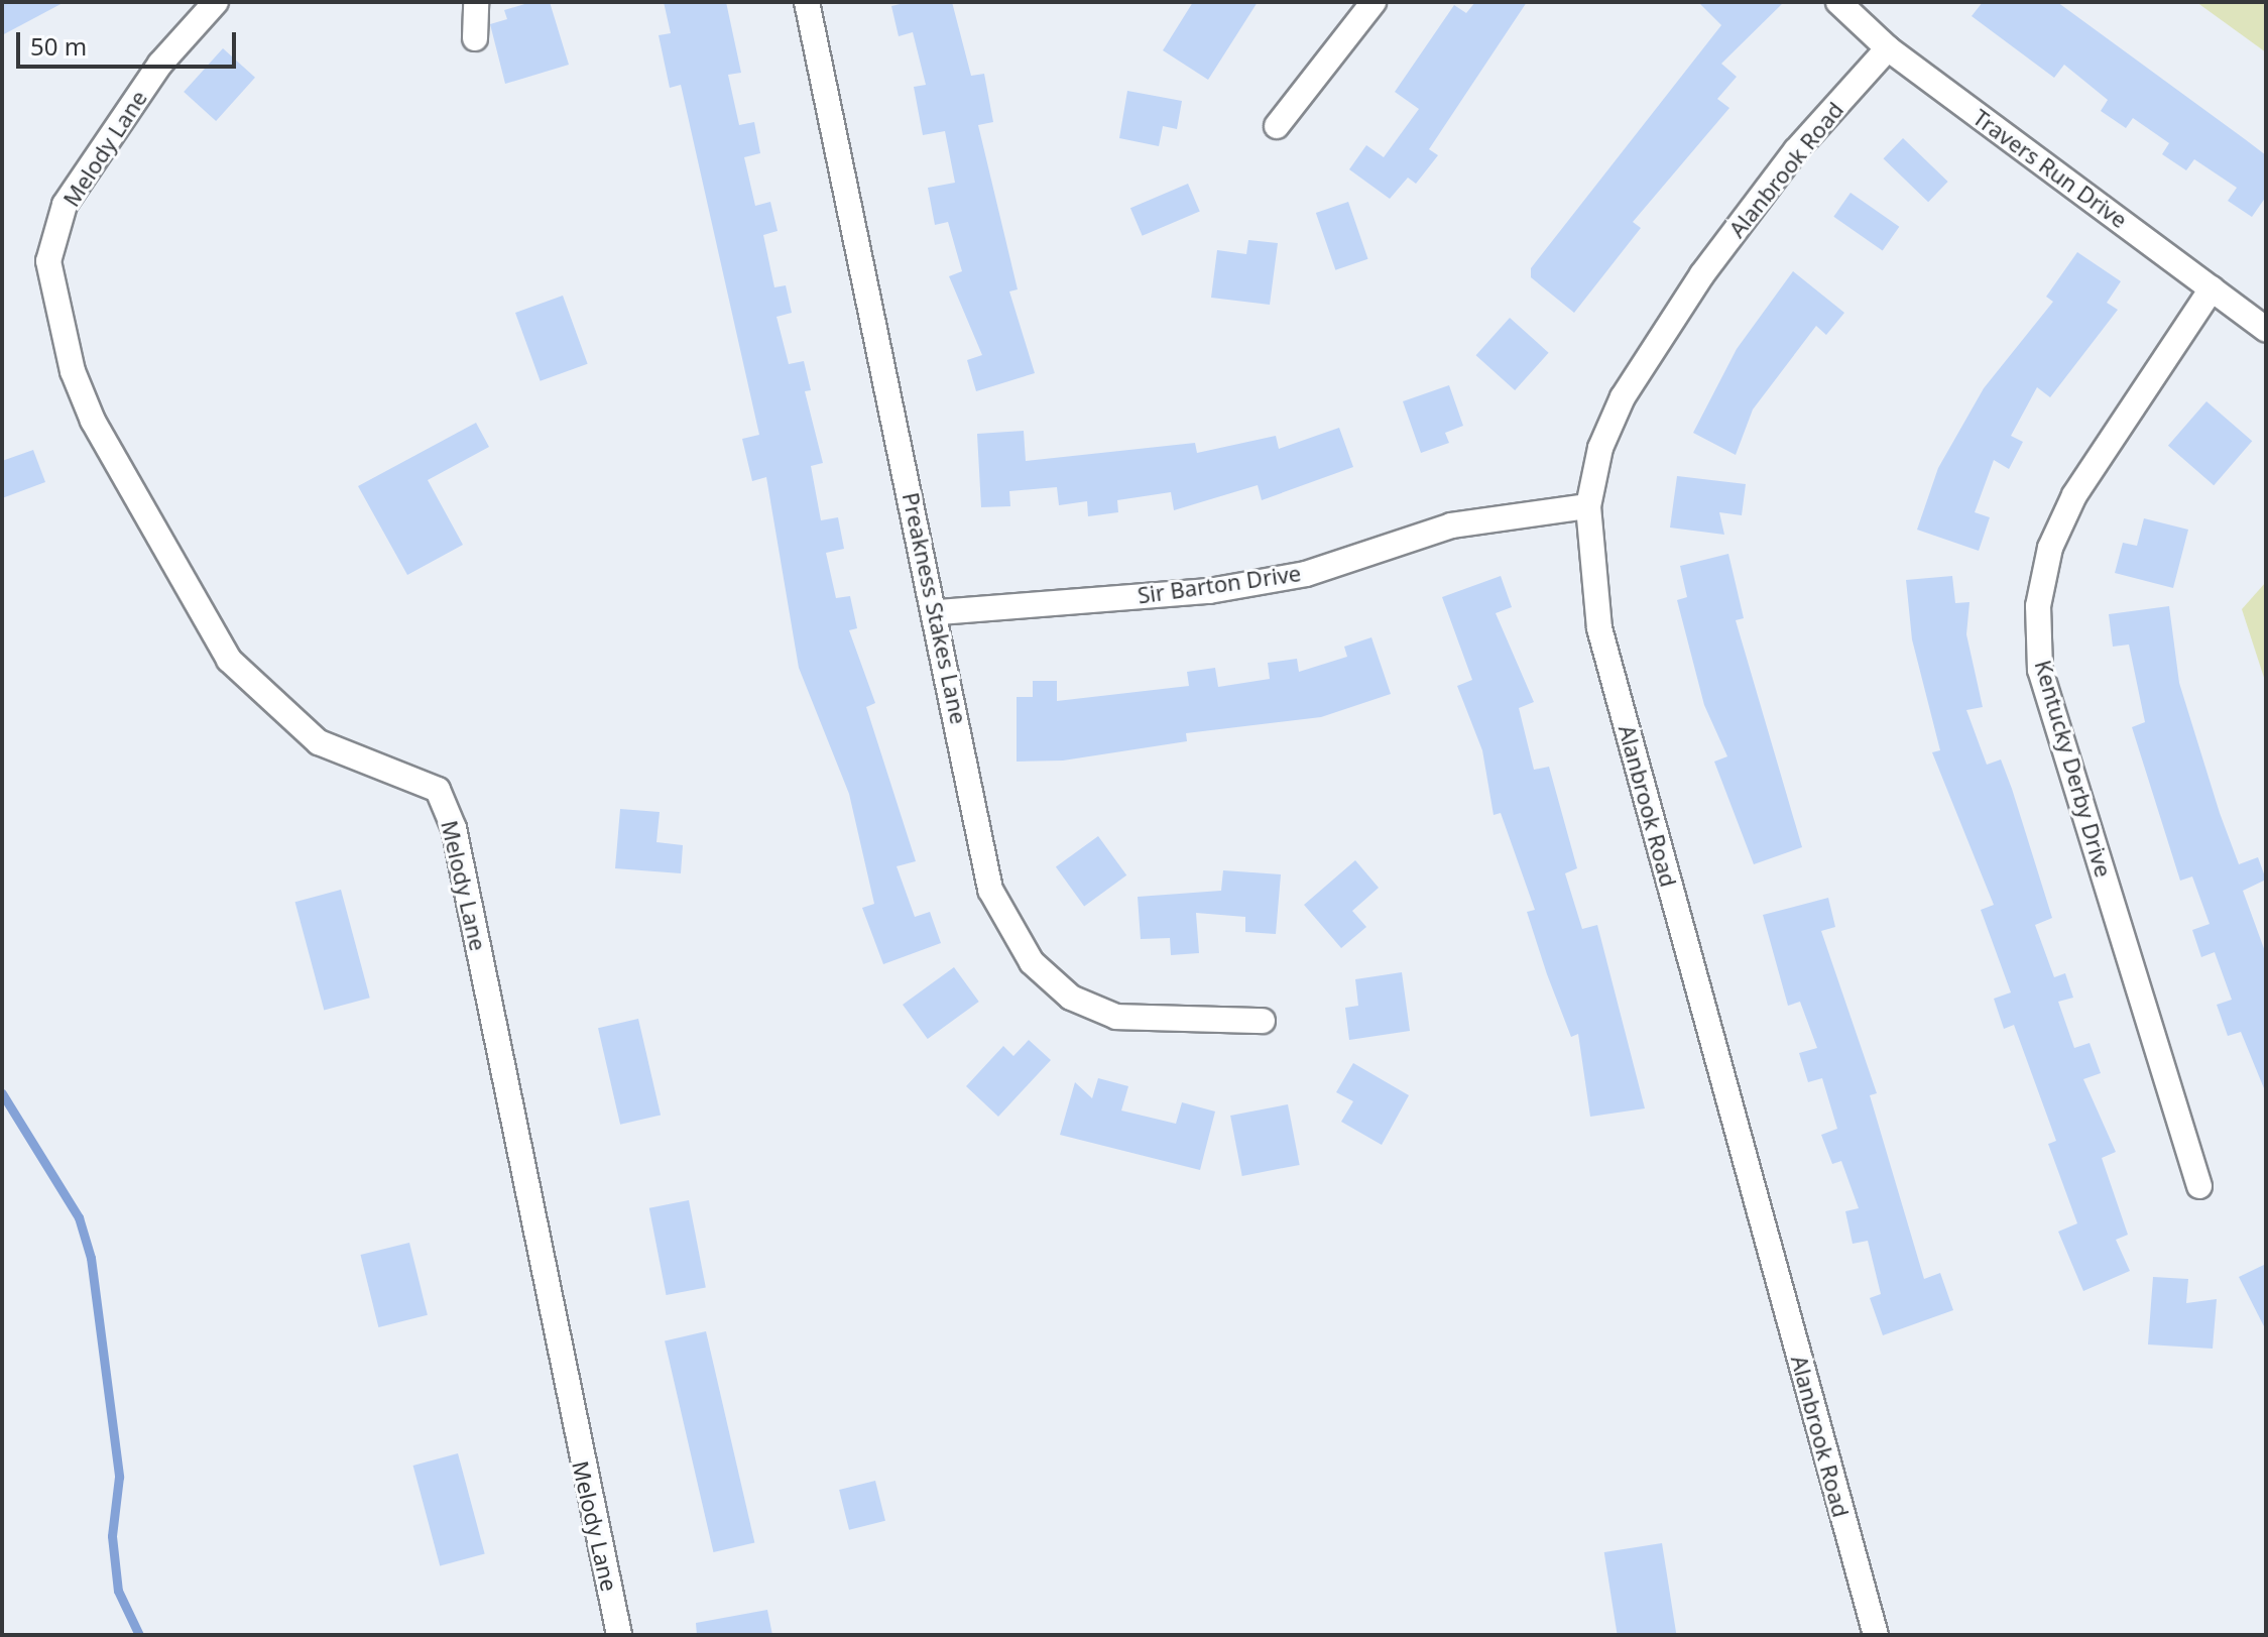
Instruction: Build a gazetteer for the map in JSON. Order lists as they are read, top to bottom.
{
  "streets": {
    "street": [
      "Melody Lane",
      "Travers Run Drive",
      "Alanbrook Road",
      "Sir Barton Drive",
      "Preakness Stakes Lane",
      "Kentucky Derby Drive"
    ]
  },
  "crossings": [
    ["Travers Run Drive", "Alanbrook Road"],
    ["Travers Run Drive", "Kentucky Derby Drive"],
    ["Alanbrook Road", "Sir Barton Drive"],
    ["Sir Barton Drive", "Preakness Stakes Lane"]
  ],
  "scale_bar": "50 m"
}
